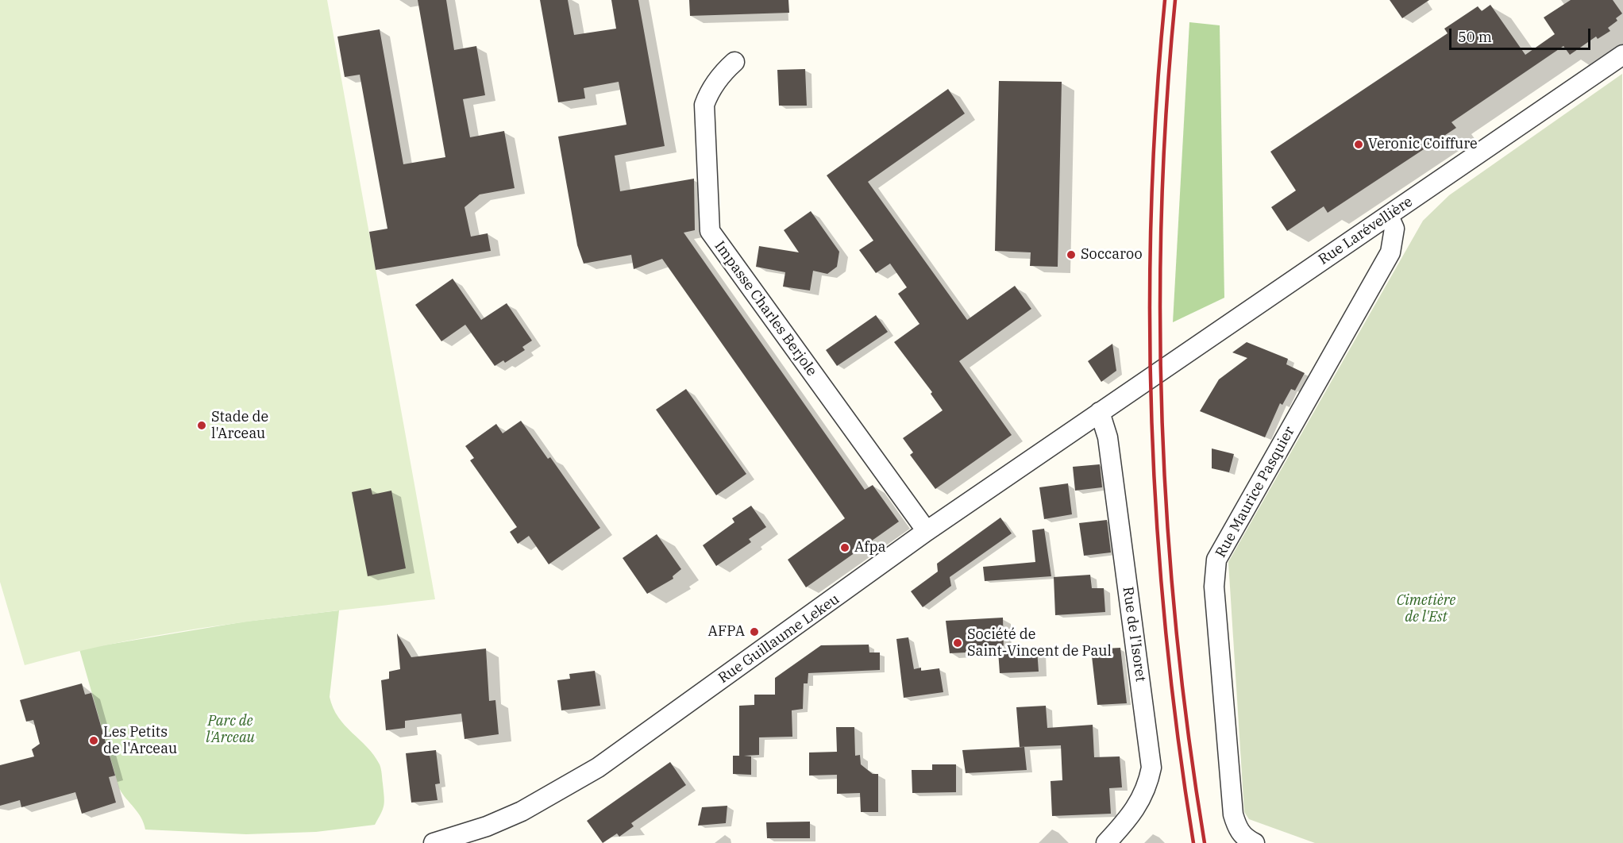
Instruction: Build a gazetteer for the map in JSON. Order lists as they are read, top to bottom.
{
  "streets": {
    "street": [
      "Rue Larévellière",
      "Impasse Charles Berjole",
      "Rue Maurice Pasquier",
      "Rue de l'Isoret",
      "Rue Guillaume Lekeu"
    ]
  },
  "crossings": [
    ["Rue Larévellière", "Rue Maurice Pasquier"],
    ["Rue Larévellière", "Rue de l'Isoret"],
    ["Rue Larévellière", "Rue Guillaume Lekeu"],
    ["Impasse Charles Berjole", "Rue Guillaume Lekeu"],
    ["Rue de l'Isoret", "Rue Guillaume Lekeu"]
  ],
  "parks": ["Cimetière de l'Est", "Parc de l'Arceau"],
  "places": [
    "Veronic Coiffure",
    "Soccaroo",
    "Stade de l'Arceau",
    "Afpa",
    "AFPA",
    "Société de Saint-Vincent de Paul",
    "Les Petits de l'Arceau"
  ],
  "scale_bar": "50 m"
}
